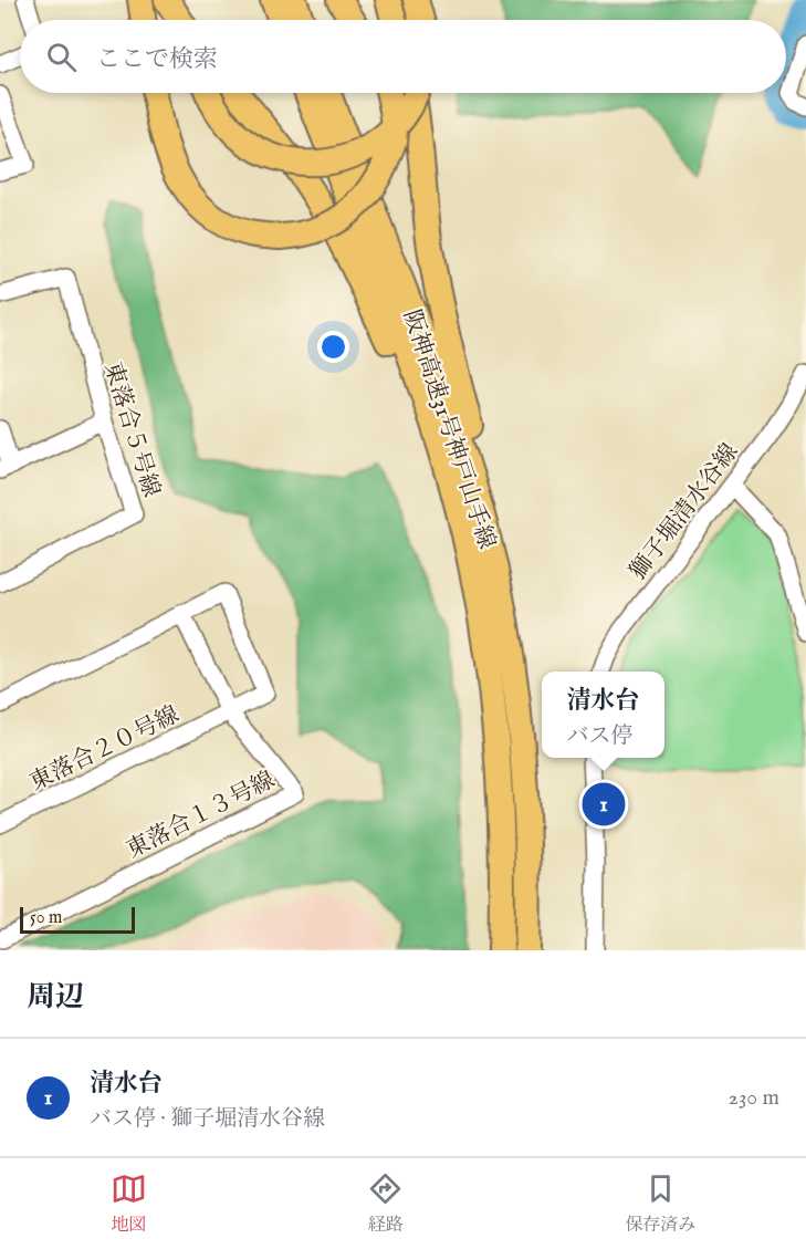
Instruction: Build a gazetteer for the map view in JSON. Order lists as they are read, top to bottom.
{
  "streets": {
    "highway": ["阪神高速31号神戸山手線"],
    "street": [
      "東落合５号線",
      "獅子堀清水谷線",
      "東落合２０号線",
      "東落合１３号線"
    ]
  },
  "crossings": [
    ["東落合２０号線", "東落合１３号線"]
  ],
  "scale_bar": "50 m",
  "page": {
    "search": "ここで検索",
    "popup": ["清水台", "バス停"],
    "pins": "1",
    "scale": "50 m",
    "heading": "周辺",
    "list": [
      {
        "mark": "1",
        "name": "清水台",
        "note": "バス停 · 獅子堀清水谷線",
        "value": "230 m"
      }
    ],
    "nav": ["地図", "経路", "保存済み"]
  }
}
